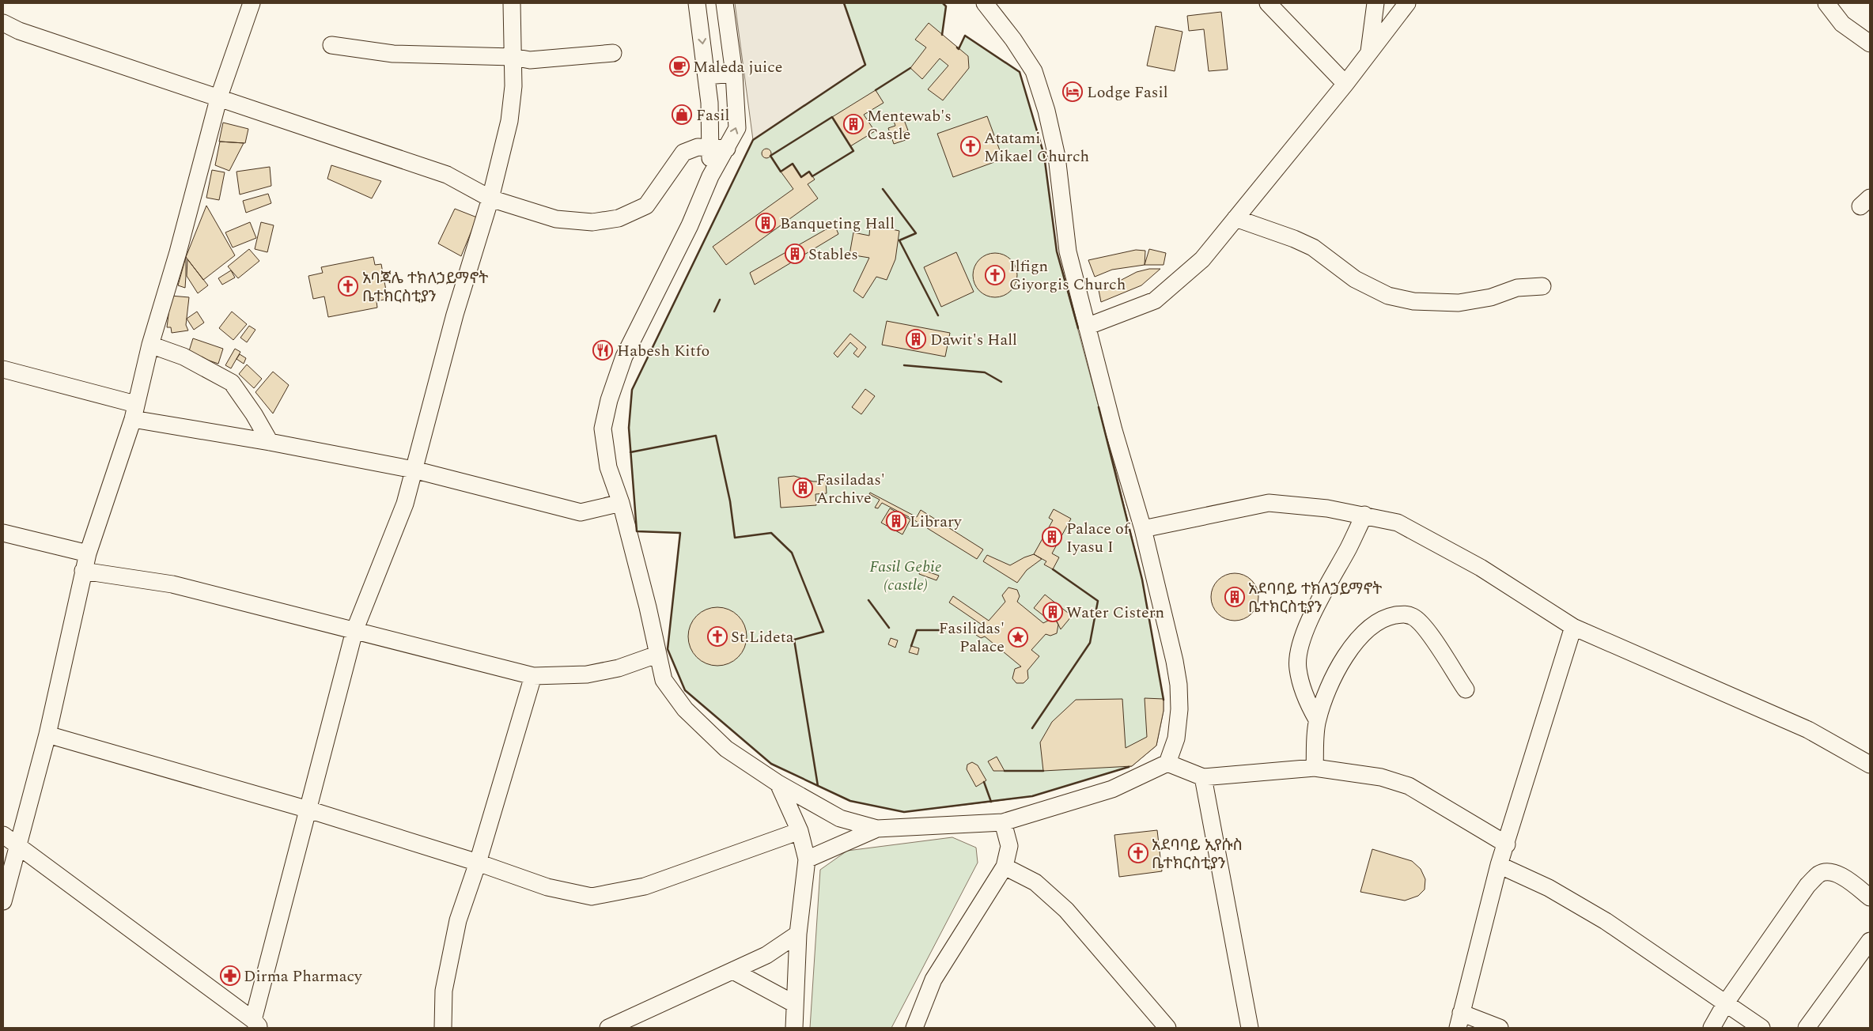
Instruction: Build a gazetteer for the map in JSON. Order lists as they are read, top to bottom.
{
  "parks": ["Fasil Gebie (castle)"],
  "places": {
    "cafe": ["Maleda juice"],
    "hotel": ["Lodge Fasil"],
    "shop": ["Fasil"],
    "building": [
      "Mentewab's Castle",
      "Banqueting Hall",
      "Stables",
      "Dawit's Hall",
      "Fasiladas' Archive",
      "Library",
      "Palace of Iyasu I",
      "አደባባይ ተክለኃይማኖት ቤተክርስቲያን",
      "Water Cistern"
    ],
    "church": [
      "Atatami Mikael Church",
      "Ilfign Giyorgis Church",
      "አባጃሌ ተክለኃይማኖት ቤተክርስቲያን",
      "St.Lideta",
      "አደባባይ ኢየሱስ ቤተክርስቲያን"
    ],
    "restaurant": ["Habesh Kitfo"],
    "place": ["Fasilidas' Palace"],
    "pharmacy": ["Dirma Pharmacy"]
  }
}
